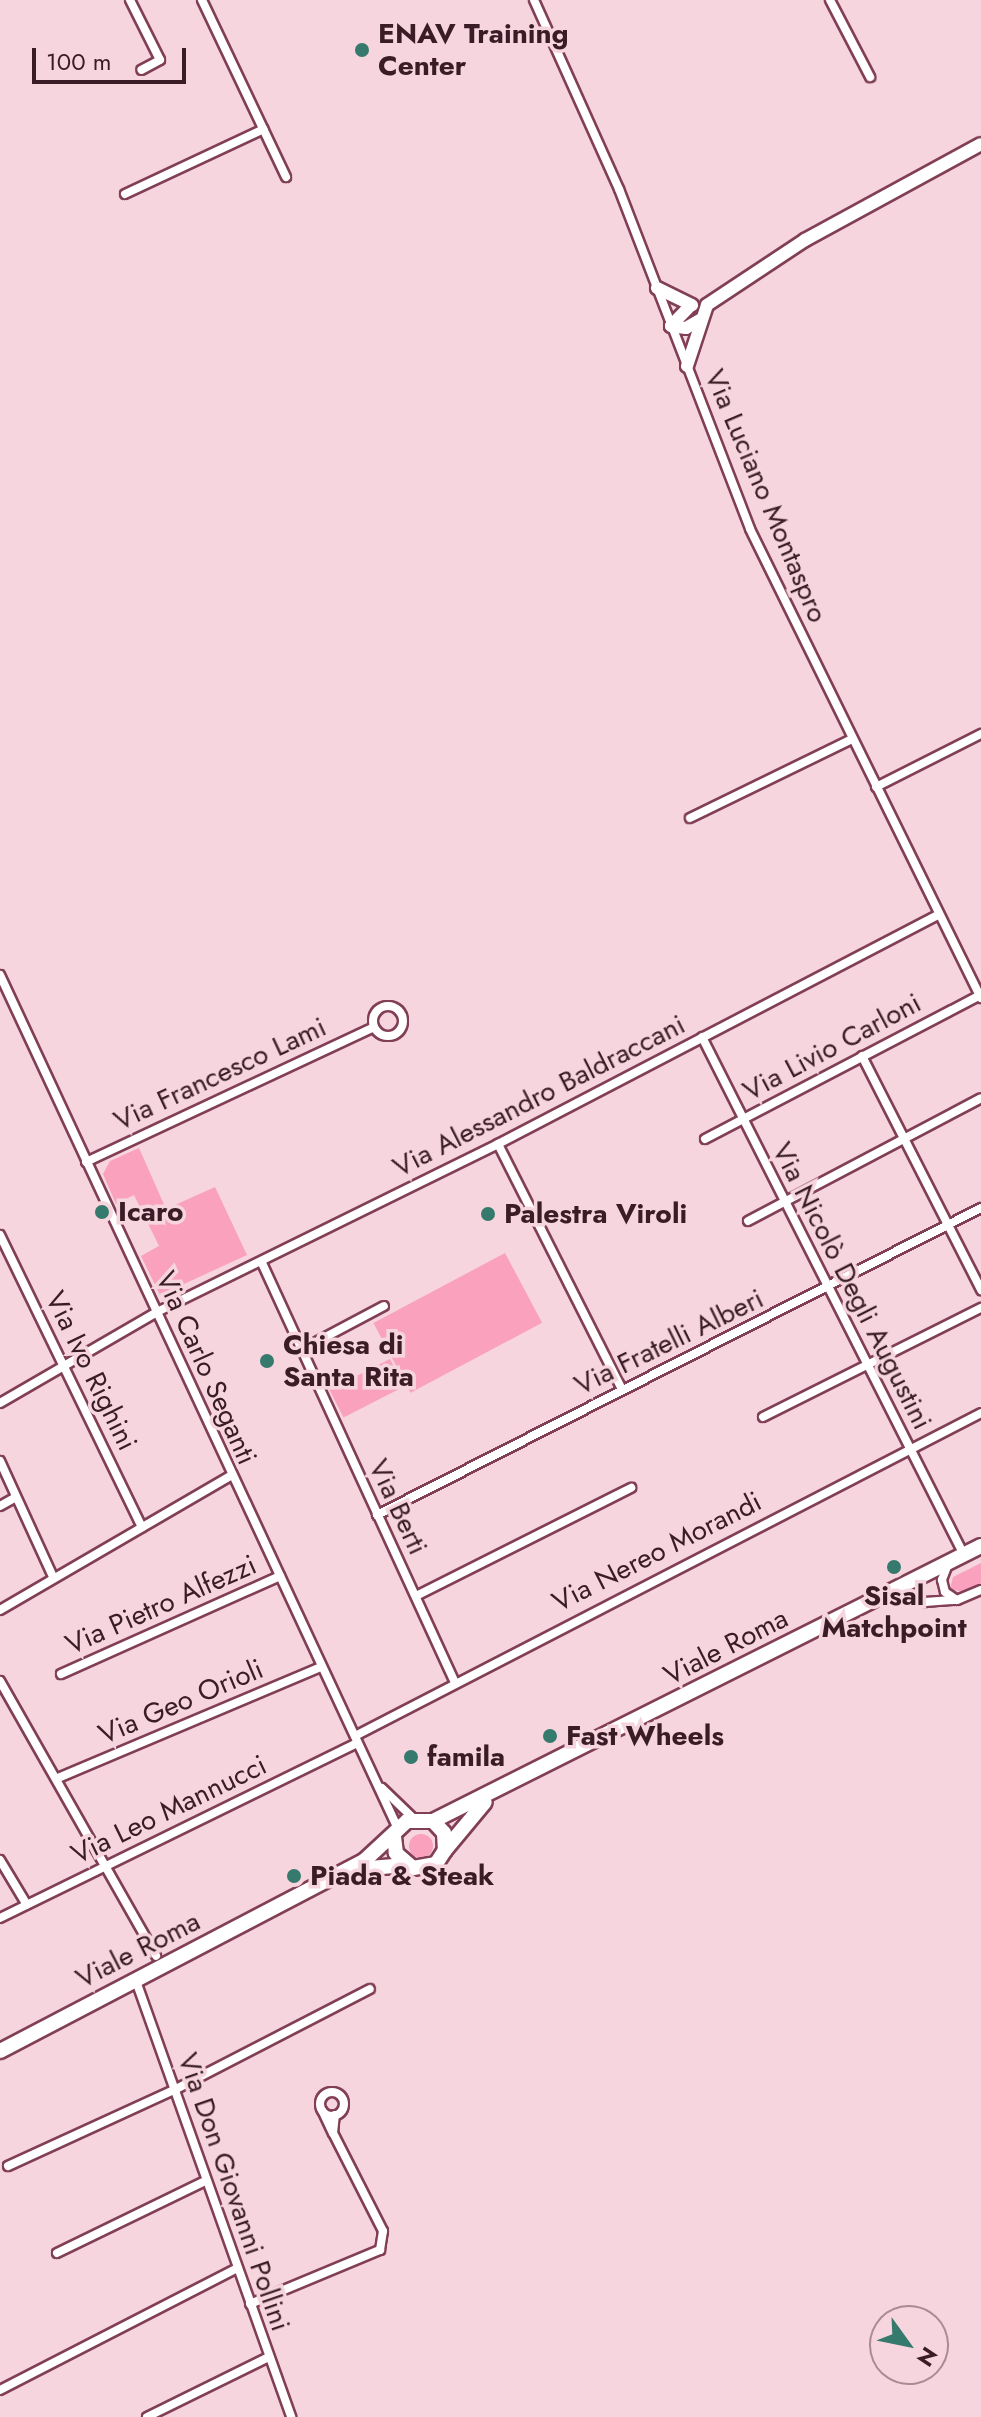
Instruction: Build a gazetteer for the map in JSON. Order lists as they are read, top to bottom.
{
  "streets": {
    "main road": ["Viale Roma"],
    "street": [
      "Via Luciano Montaspro",
      "Via Livio Carloni",
      "Via Francesco Lami",
      "Via Alessandro Baldraccani",
      "Via Nicolò Degli Augustini",
      "Via Fratelli Alberi",
      "Via Carlo Seganti",
      "Via Ivo Righini",
      "Via Berti",
      "Via Nereo Morandi",
      "Via Pietro Alfezzi",
      "Via Geo Orioli",
      "Via Leo Mannucci",
      "Via Don Giovanni Pollini"
    ]
  },
  "crossings": [
    ["Via Luciano Montaspro", "Via Livio Carloni"],
    ["Via Luciano Montaspro", "Via Alessandro Baldraccani"],
    ["Via Livio Carloni", "Via Nicolò Degli Augustini"],
    ["Via Francesco Lami", "Via Carlo Seganti"],
    ["Via Alessandro Baldraccani", "Via Nicolò Degli Augustini"],
    ["Via Alessandro Baldraccani", "Via Carlo Seganti"],
    ["Via Alessandro Baldraccani", "Via Ivo Righini"],
    ["Via Alessandro Baldraccani", "Via Berti"],
    ["Via Nicolò Degli Augustini", "Via Fratelli Alberi"],
    ["Via Nicolò Degli Augustini", "Via Nereo Morandi"],
    ["Via Nicolò Degli Augustini", "Viale Roma"],
    ["Via Fratelli Alberi", "Via Berti"],
    ["Via Carlo Seganti", "Via Nereo Morandi"],
    ["Via Carlo Seganti", "Via Pietro Alfezzi"],
    ["Via Carlo Seganti", "Viale Roma"],
    ["Via Carlo Seganti", "Via Geo Orioli"],
    ["Via Carlo Seganti", "Via Leo Mannucci"],
    ["Via Berti", "Via Nereo Morandi"],
    ["Via Nereo Morandi", "Via Leo Mannucci"],
    ["Viale Roma", "Via Don Giovanni Pollini"]
  ],
  "places": [
    "ENAV Training Center",
    "Icaro",
    "Palestra Viroli",
    "Chiesa di Santa Rita",
    "Sisal Matchpoint",
    "Fast Wheels",
    "famila",
    "Piada & Steak"
  ],
  "scale_bar": "100 m",
  "north": "bottom right"
}
